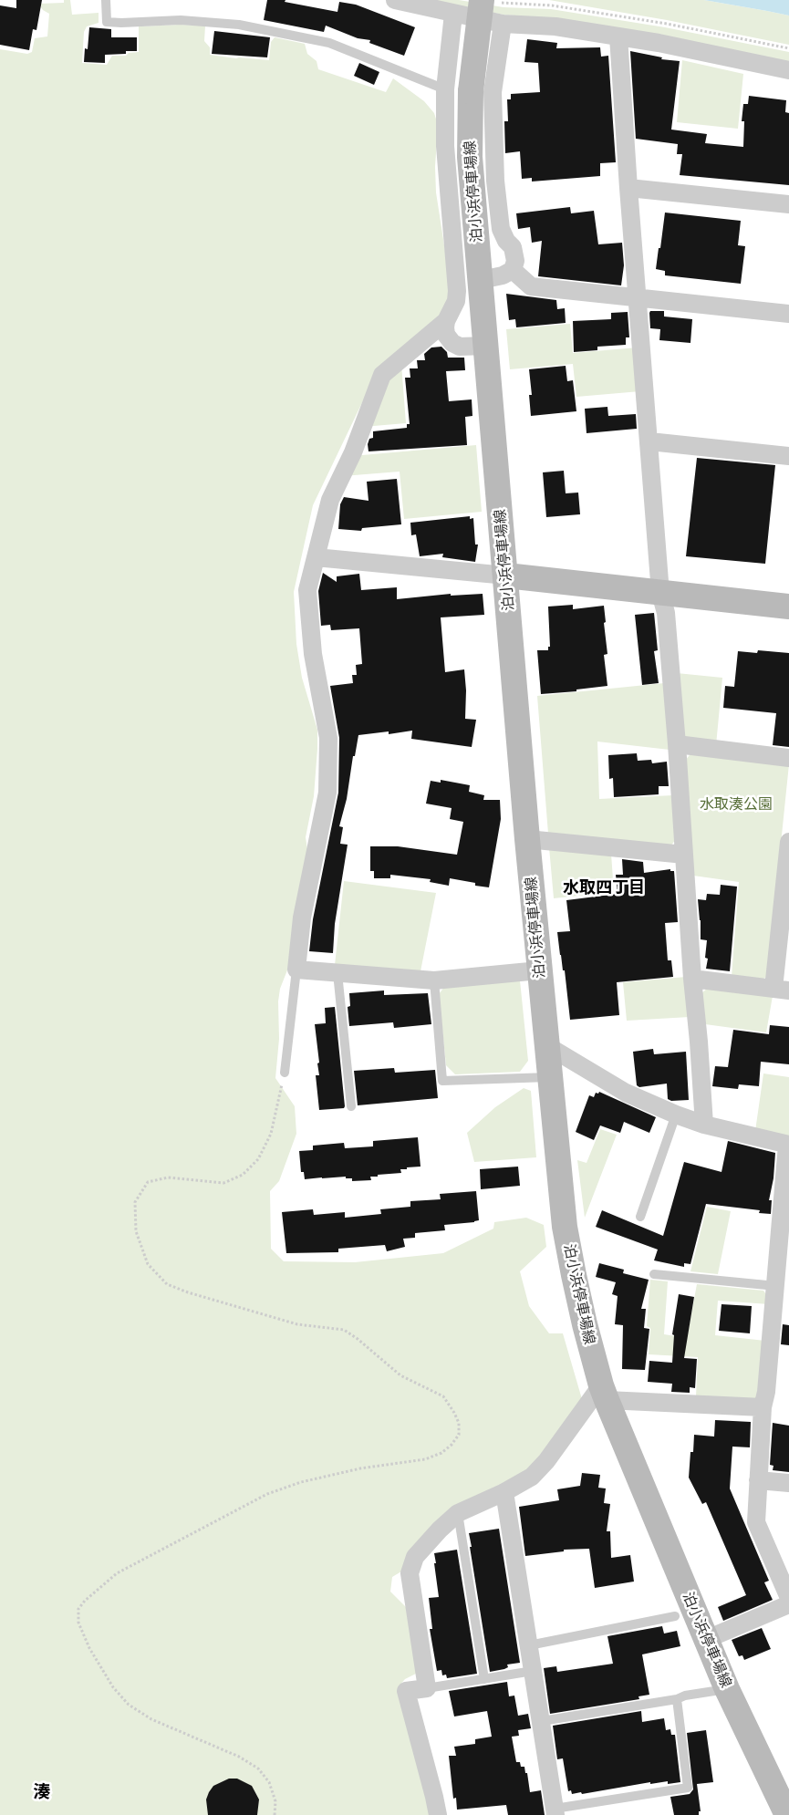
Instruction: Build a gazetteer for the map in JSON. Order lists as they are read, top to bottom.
{
  "streets": {
    "main road": ["泊小浜停車場線"]
  },
  "districts": ["水取四丁目", "湊"],
  "parks": ["水取湊公園"]
}
